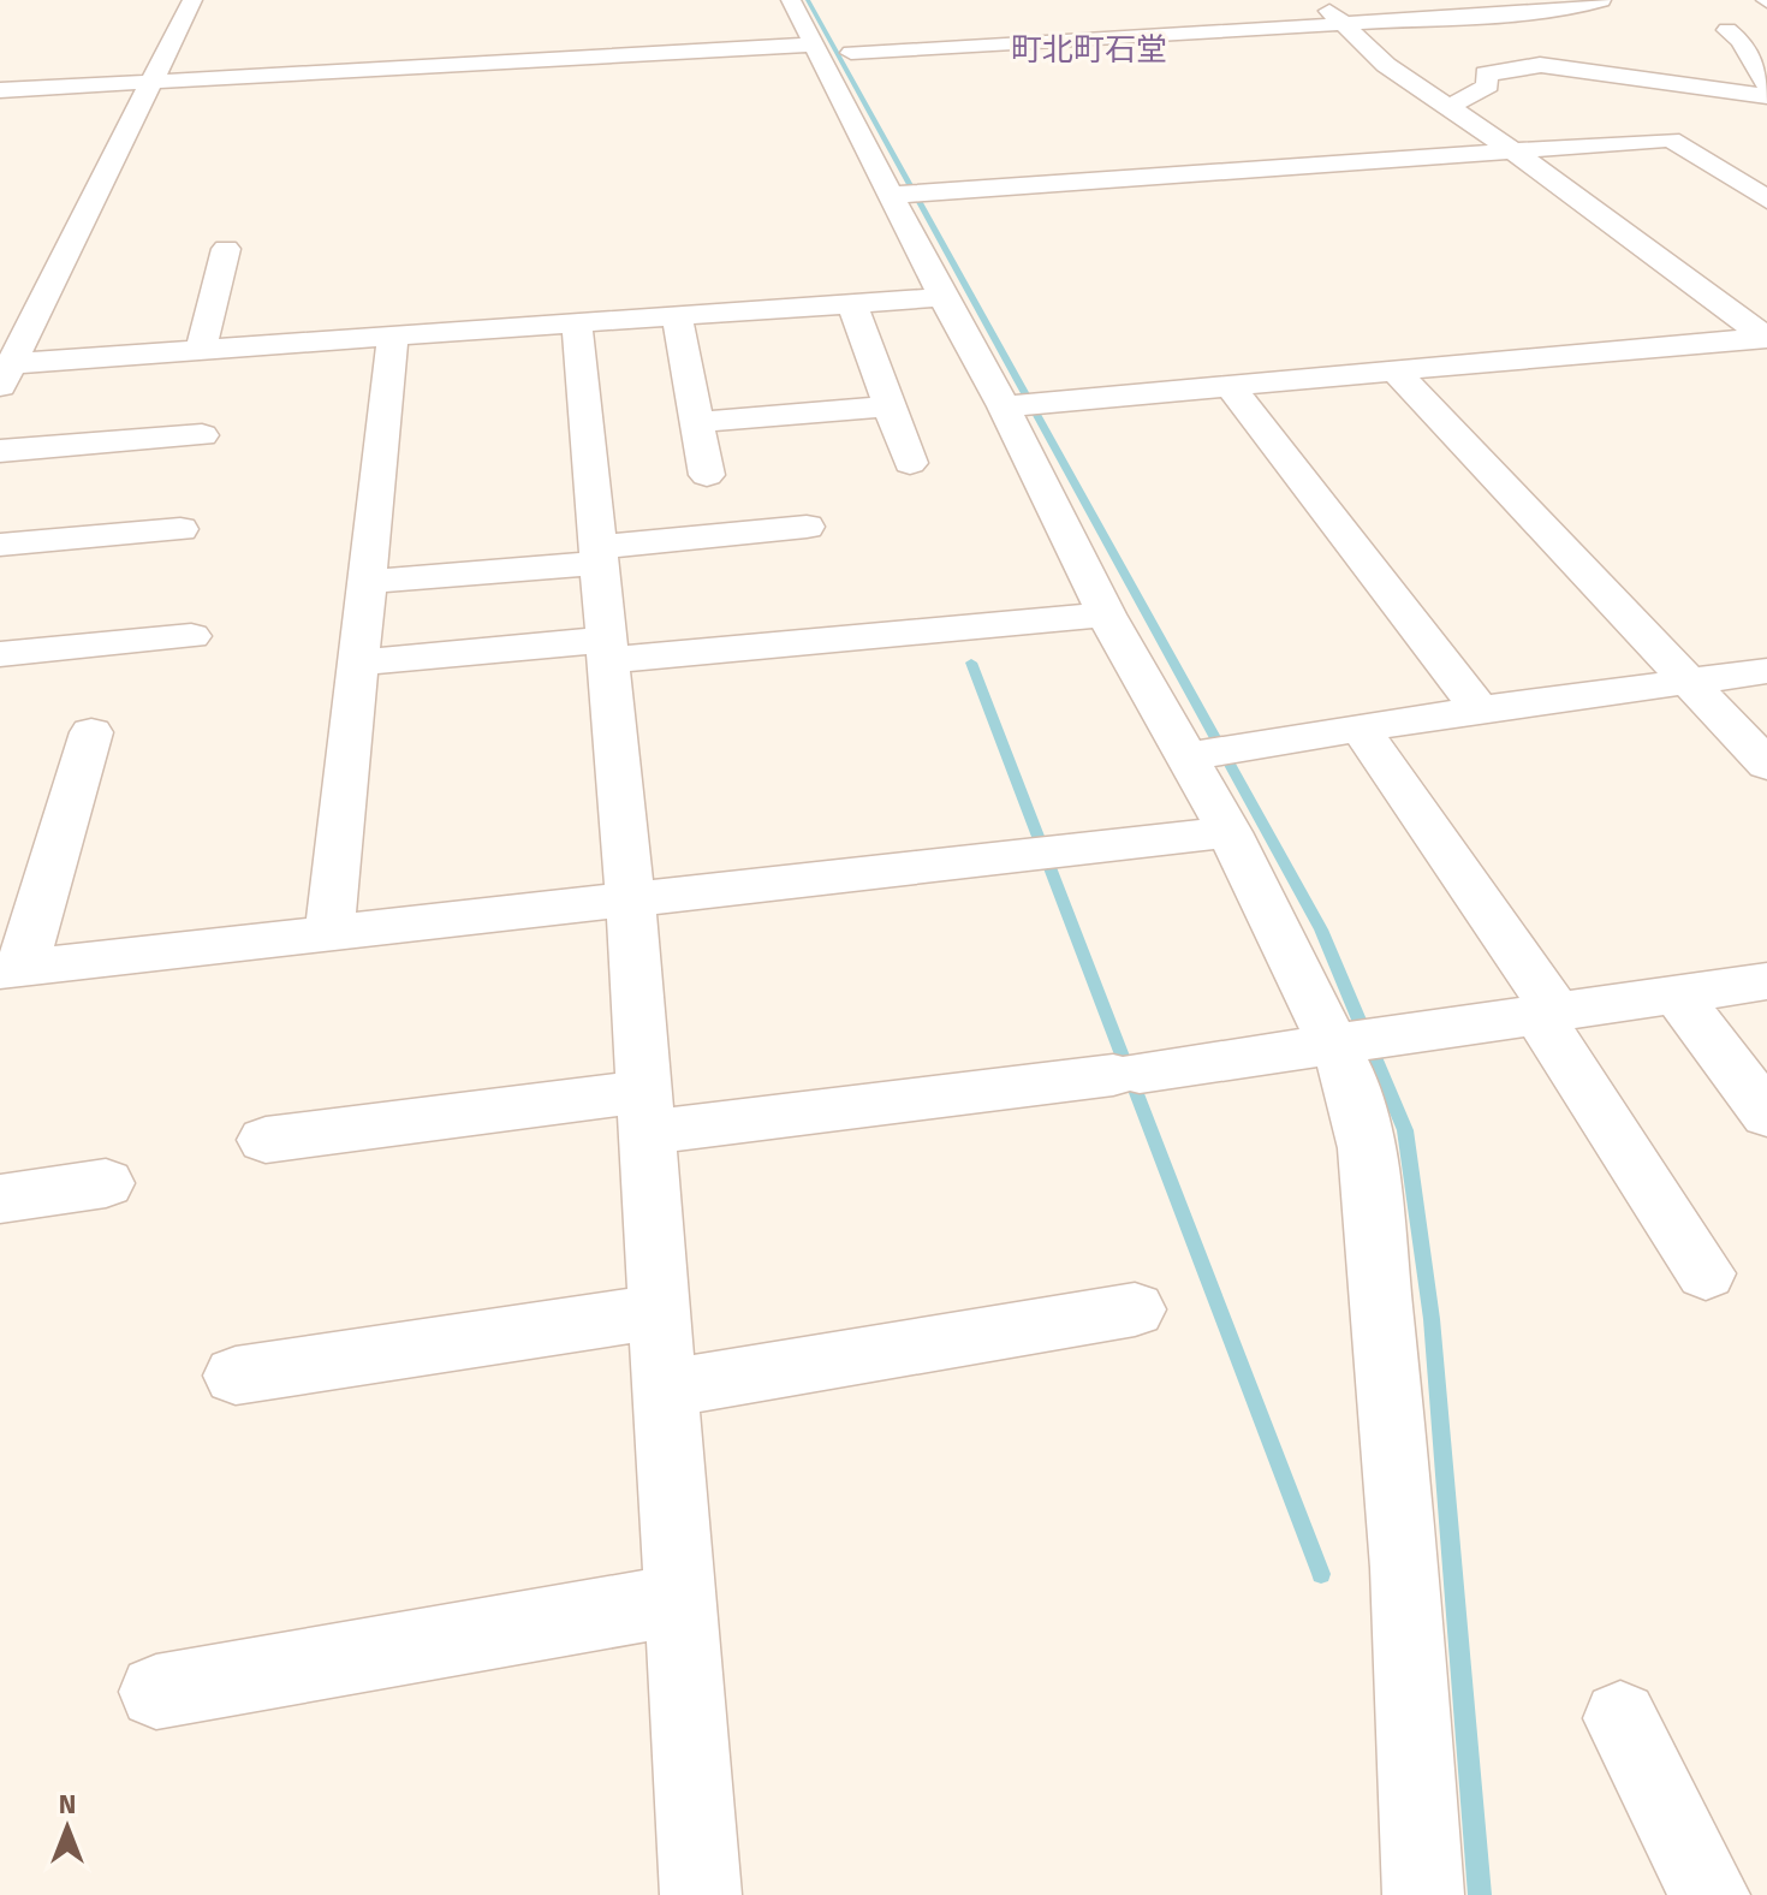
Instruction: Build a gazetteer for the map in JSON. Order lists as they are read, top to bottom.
{
  "districts": ["町北町石堂"],
  "north": "top"
}
